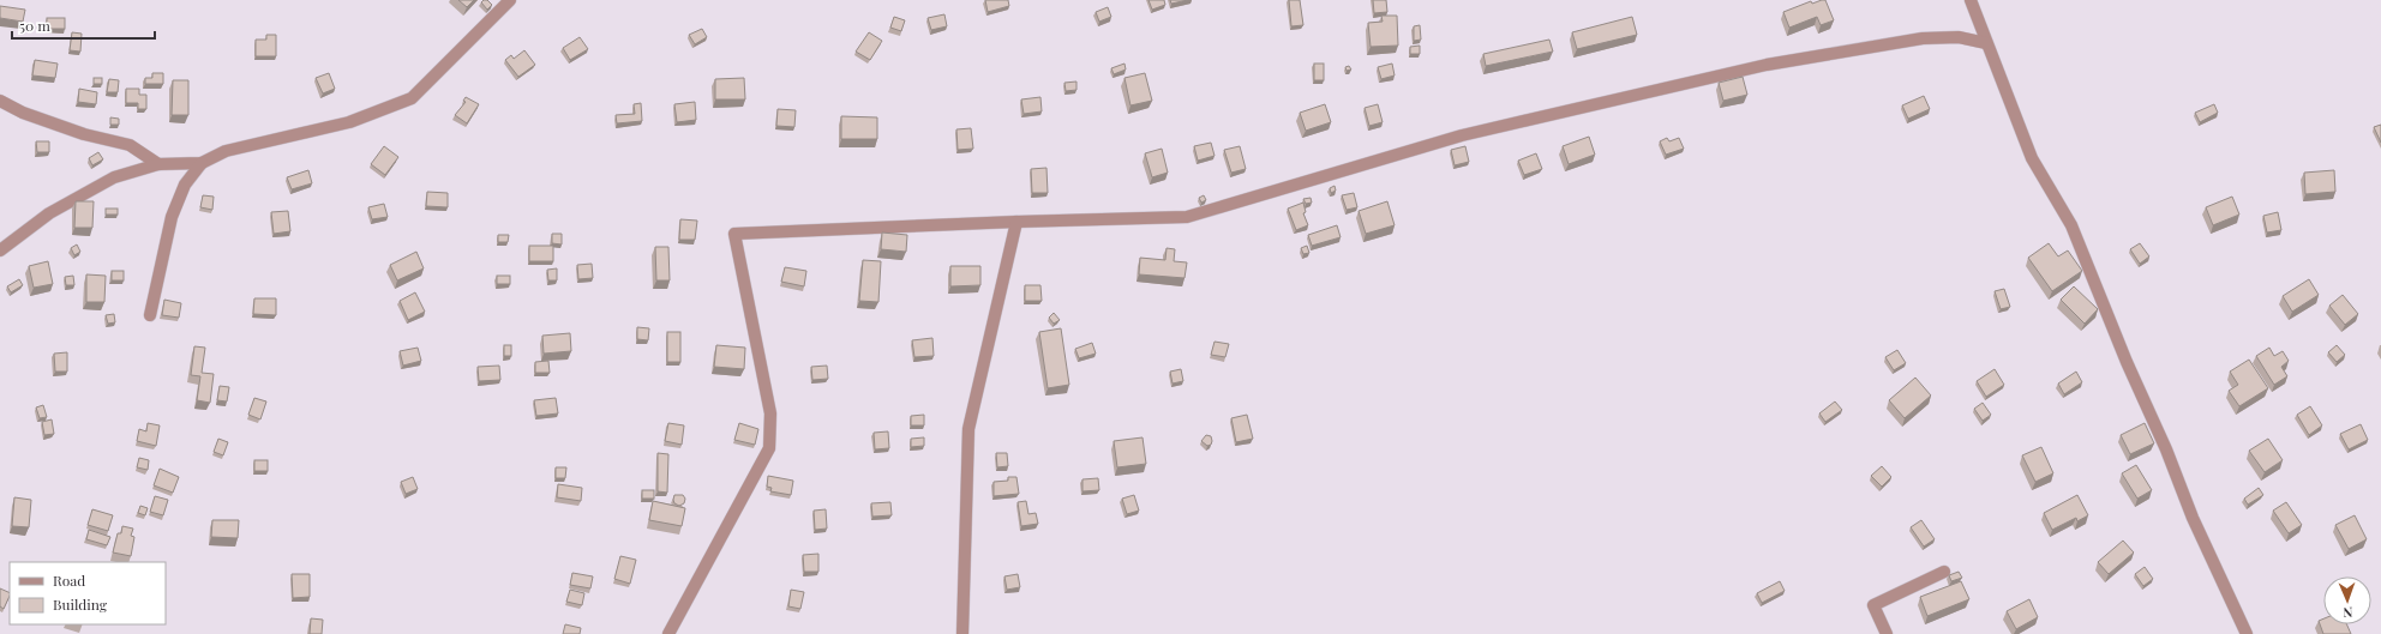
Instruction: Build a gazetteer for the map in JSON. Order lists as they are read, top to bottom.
{
  "legend": ["Road", "Building"],
  "scale_bar": "50 m",
  "north": "bottom"
}
